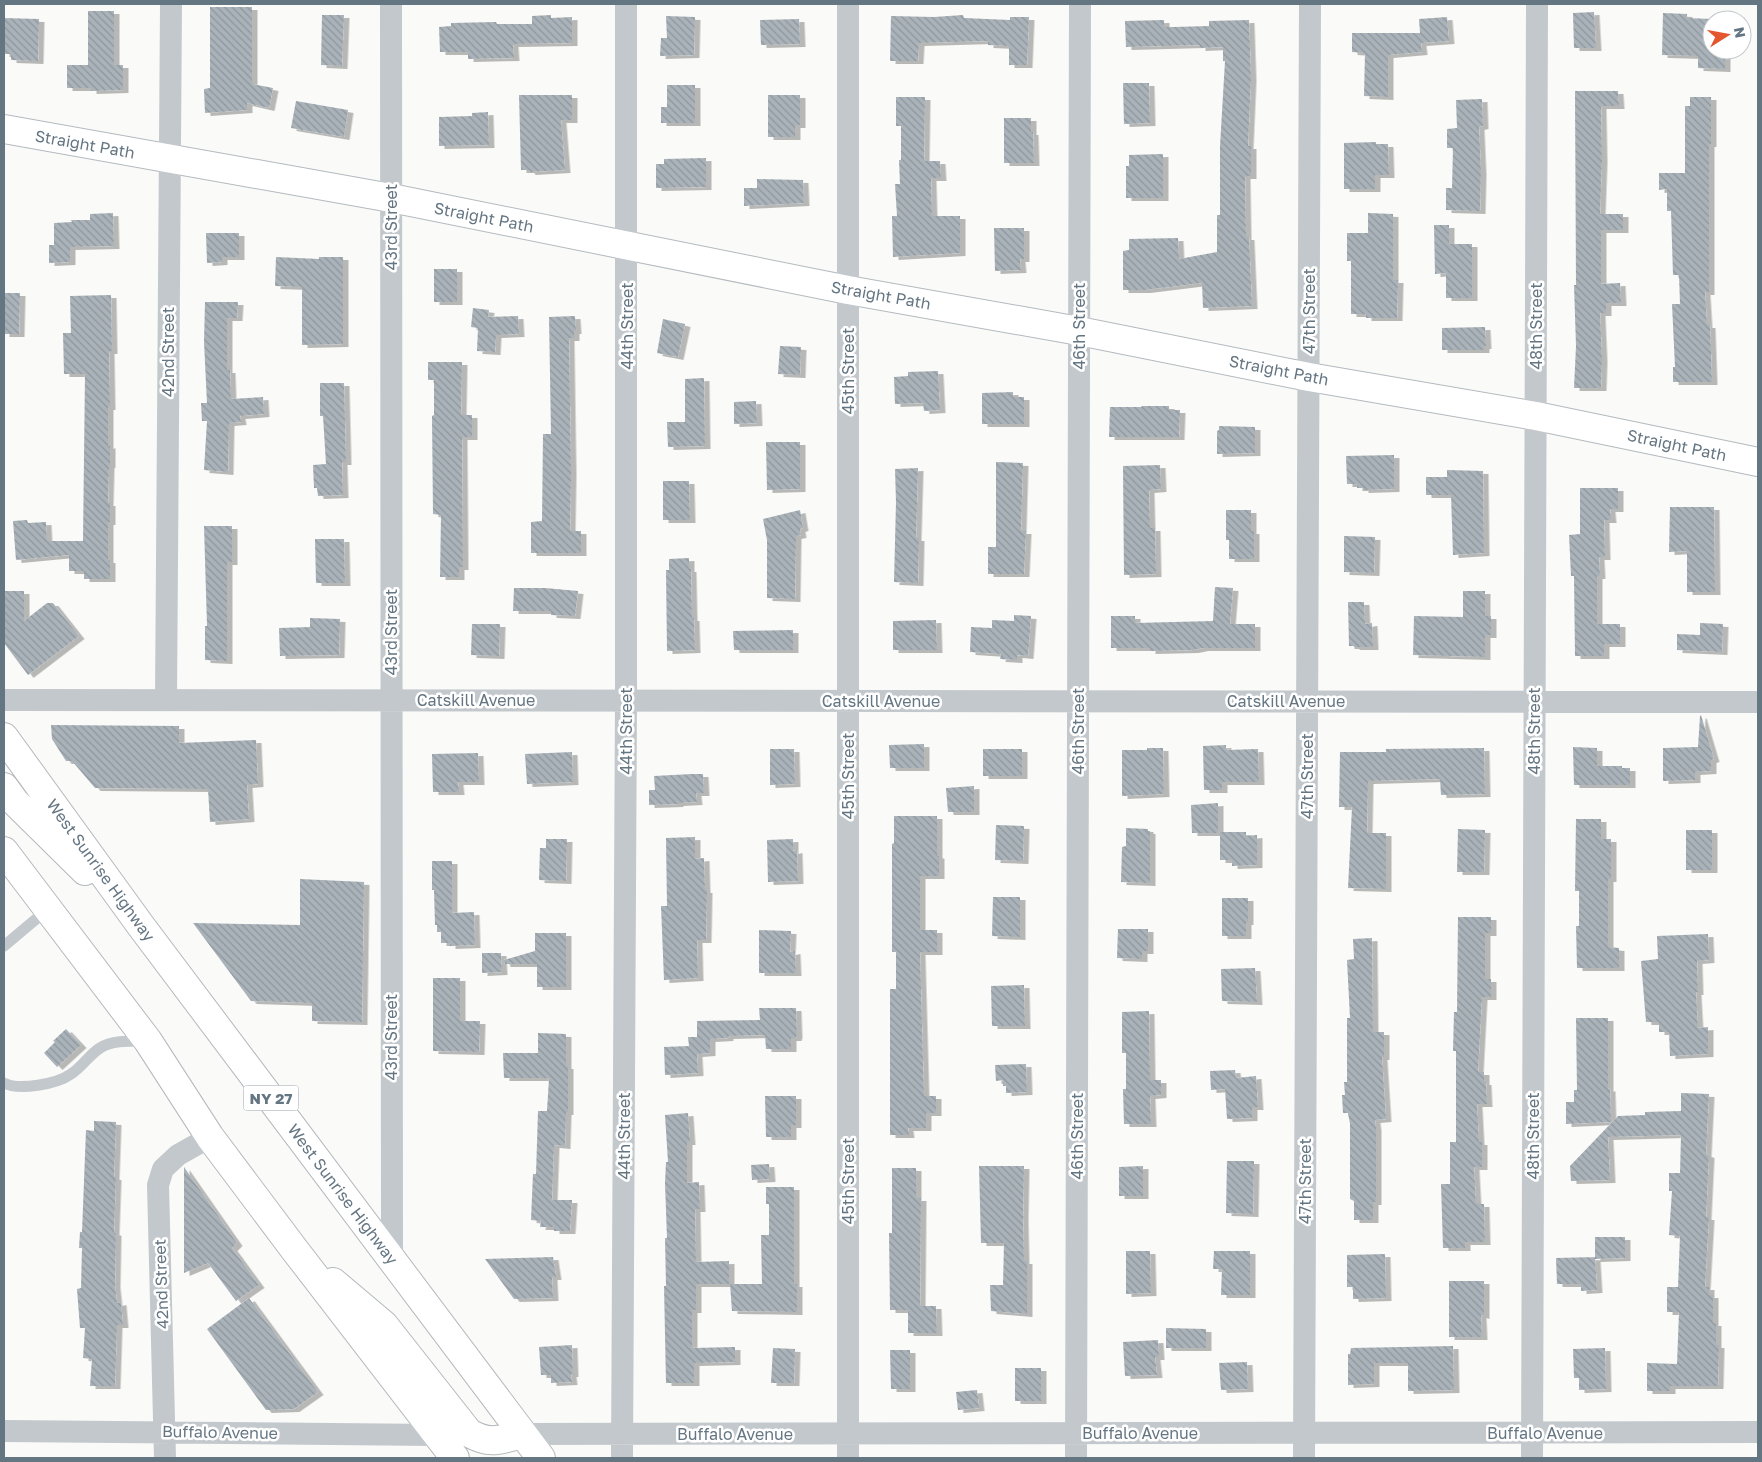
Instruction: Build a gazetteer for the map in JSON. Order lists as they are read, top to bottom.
{
  "streets": {
    "main road": ["Straight Path", "West Sunrise Highway", "NY 27"],
    "street": [
      "43rd Street",
      "47th Street",
      "44th Street",
      "46th Street",
      "48th Street",
      "42nd Street",
      "45th Street",
      "Catskill Avenue",
      "Buffalo Avenue"
    ]
  },
  "crossings": [
    ["Straight Path", "43rd Street"],
    ["Straight Path", "47th Street"],
    ["Straight Path", "44th Street"],
    ["Straight Path", "46th Street"],
    ["Straight Path", "48th Street"],
    ["Straight Path", "42nd Street"],
    ["Straight Path", "45th Street"],
    ["43rd Street", "Catskill Avenue"],
    ["43rd Street", "West Sunrise Highway"],
    ["47th Street", "Catskill Avenue"],
    ["47th Street", "Buffalo Avenue"],
    ["44th Street", "Catskill Avenue"],
    ["44th Street", "Buffalo Avenue"],
    ["46th Street", "Catskill Avenue"],
    ["46th Street", "Buffalo Avenue"],
    ["48th Street", "Catskill Avenue"],
    ["48th Street", "Buffalo Avenue"],
    ["42nd Street", "Catskill Avenue"],
    ["42nd Street", "Buffalo Avenue"],
    ["45th Street", "Catskill Avenue"],
    ["45th Street", "Buffalo Avenue"],
    ["West Sunrise Highway", "Buffalo Avenue"]
  ],
  "north": "right"
}
